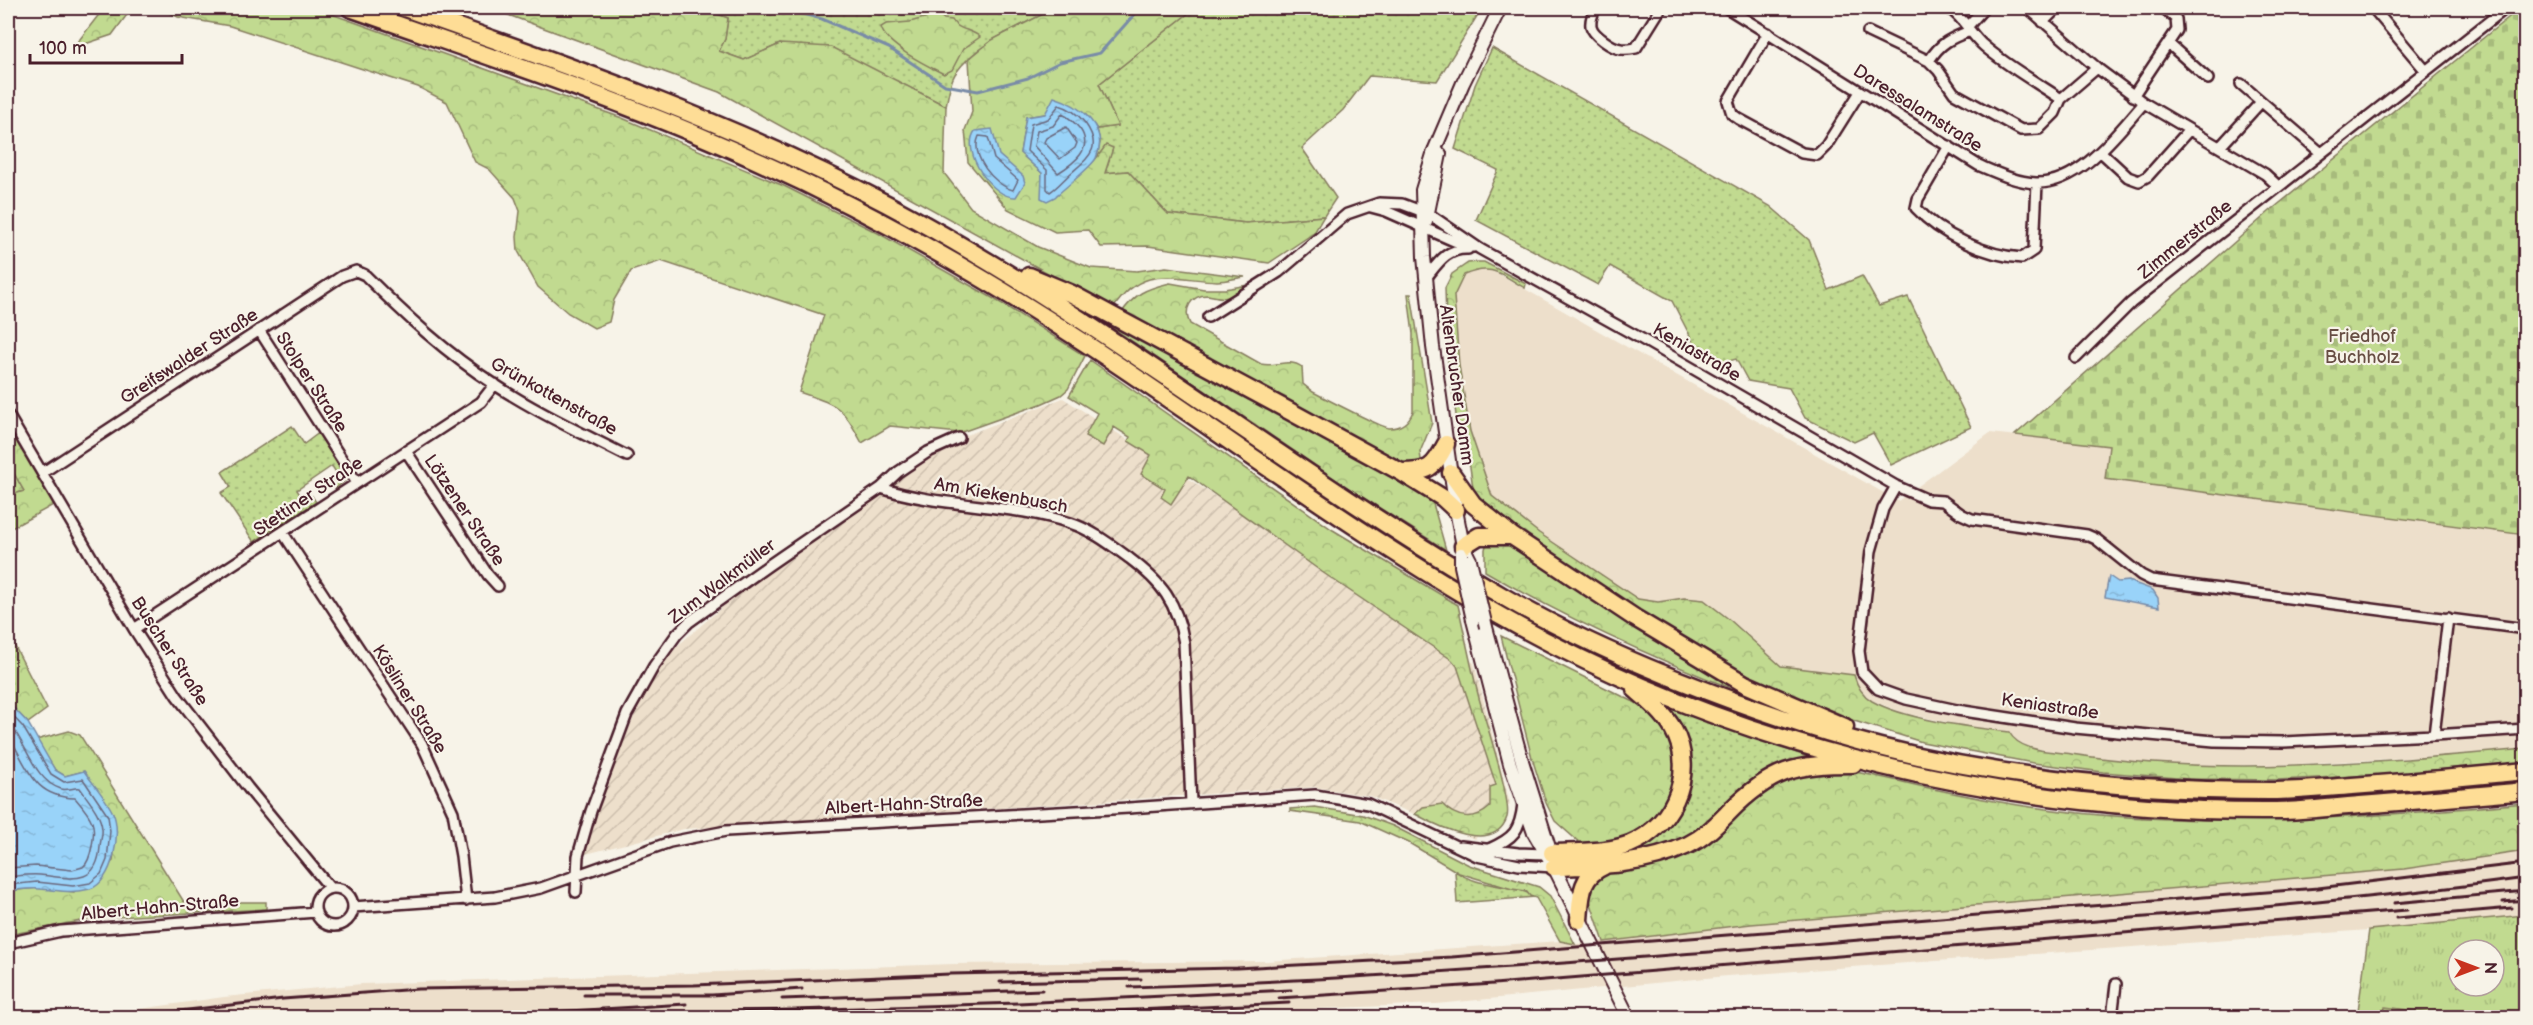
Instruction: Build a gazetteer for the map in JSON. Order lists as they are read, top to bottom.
{
  "streets": {
    "main road": ["Altenbrucher Damm"],
    "street": [
      "Daressalamstraße",
      "Zimmerstraße",
      "Keniastraße",
      "Greifswalder Straße",
      "Stolper Straße",
      "Grünkottenstraße",
      "Am Kiekenbusch",
      "Stettiner Straße",
      "Lötzener Straße",
      "Zum Walkmüller",
      "Buscher Straße",
      "Kösliner Straße",
      "Albert-Hahn-Straße"
    ]
  },
  "crossings": [
    ["Keniastraße", "Altenbrucher Damm"],
    ["Greifswalder Straße", "Stolper Straße"],
    ["Greifswalder Straße", "Grünkottenstraße"],
    ["Greifswalder Straße", "Buscher Straße"],
    ["Stolper Straße", "Stettiner Straße"],
    ["Altenbrucher Damm", "Albert-Hahn-Straße"],
    ["Grünkottenstraße", "Stettiner Straße"],
    ["Am Kiekenbusch", "Zum Walkmüller"],
    ["Am Kiekenbusch", "Albert-Hahn-Straße"],
    ["Stettiner Straße", "Lötzener Straße"],
    ["Stettiner Straße", "Buscher Straße"],
    ["Stettiner Straße", "Kösliner Straße"],
    ["Zum Walkmüller", "Albert-Hahn-Straße"],
    ["Buscher Straße", "Albert-Hahn-Straße"],
    ["Kösliner Straße", "Albert-Hahn-Straße"]
  ],
  "parks": ["Friedhof Buchholz"],
  "scale_bar": "100 m",
  "north": "right"
}
